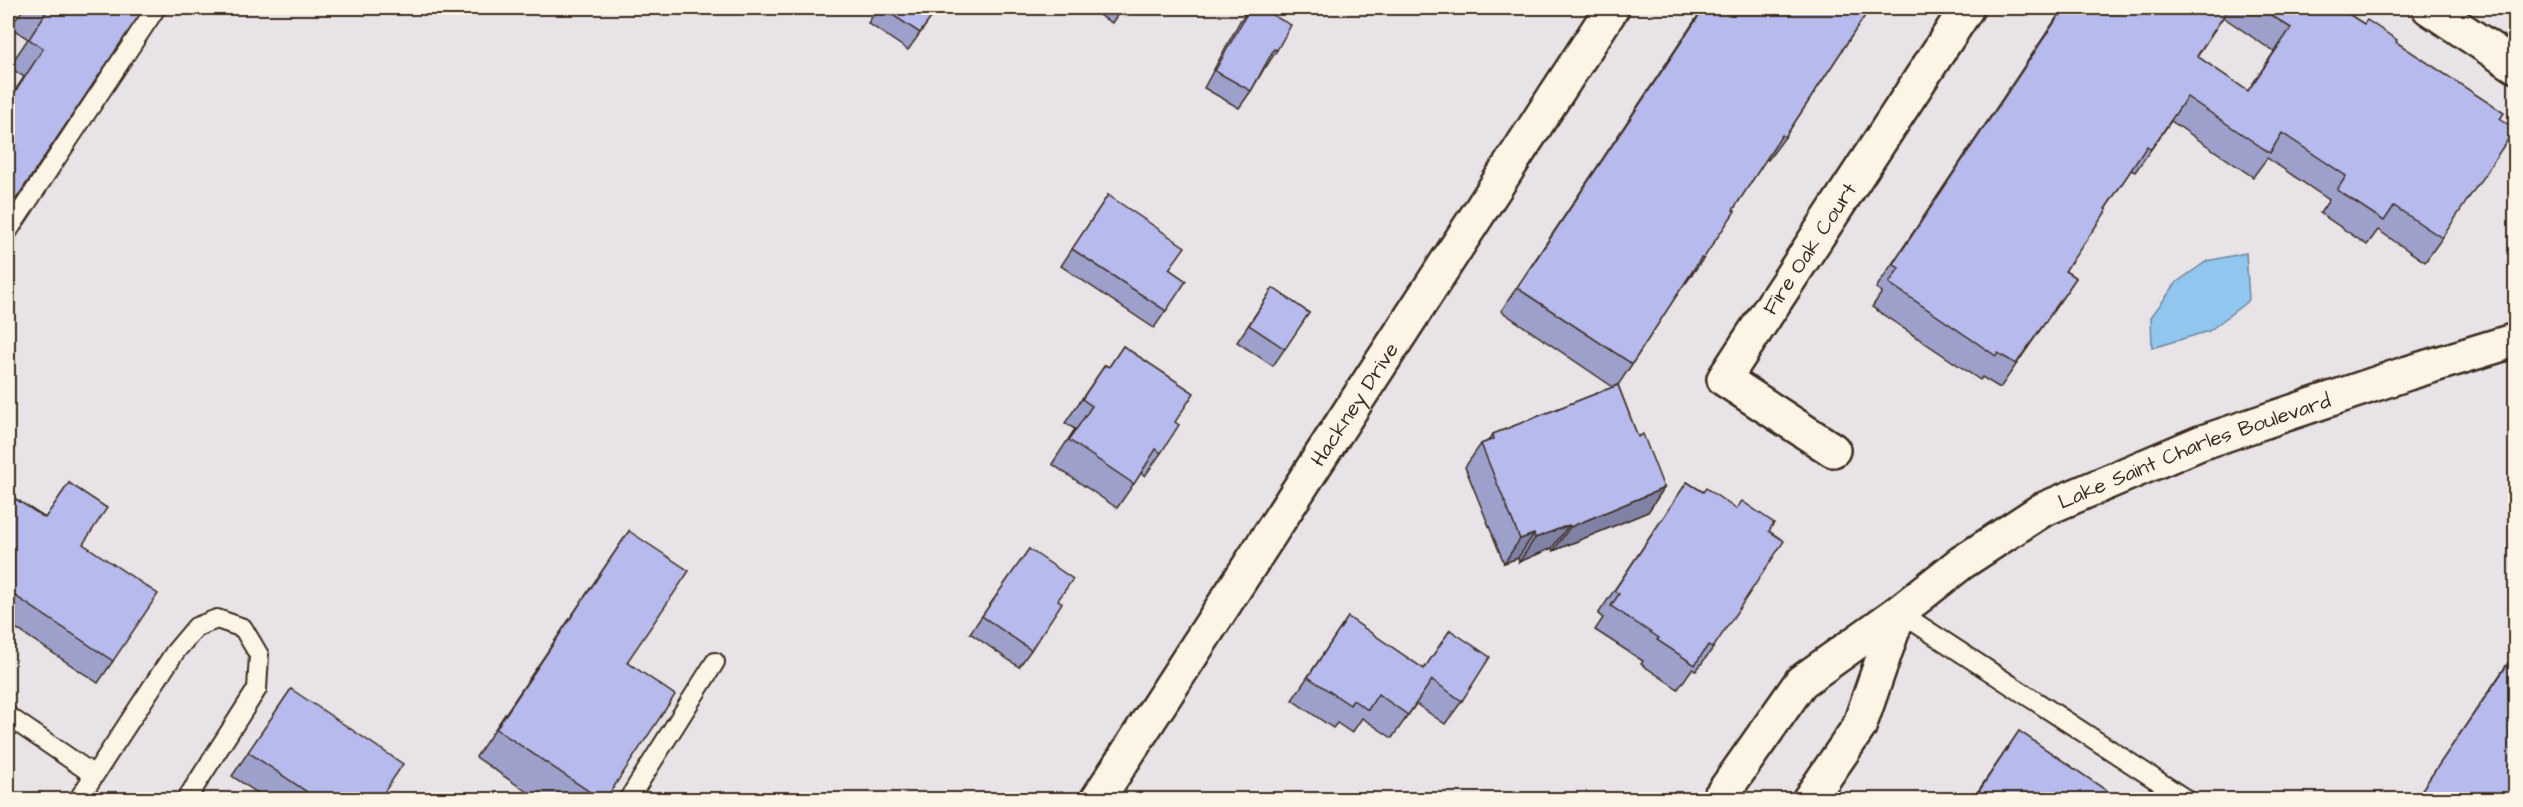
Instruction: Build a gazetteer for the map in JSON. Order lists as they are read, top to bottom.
{
  "streets": {
    "street": ["Fire Oak Court", "Hackney Drive", "Lake Saint Charles Boulevard"]
  }
}
